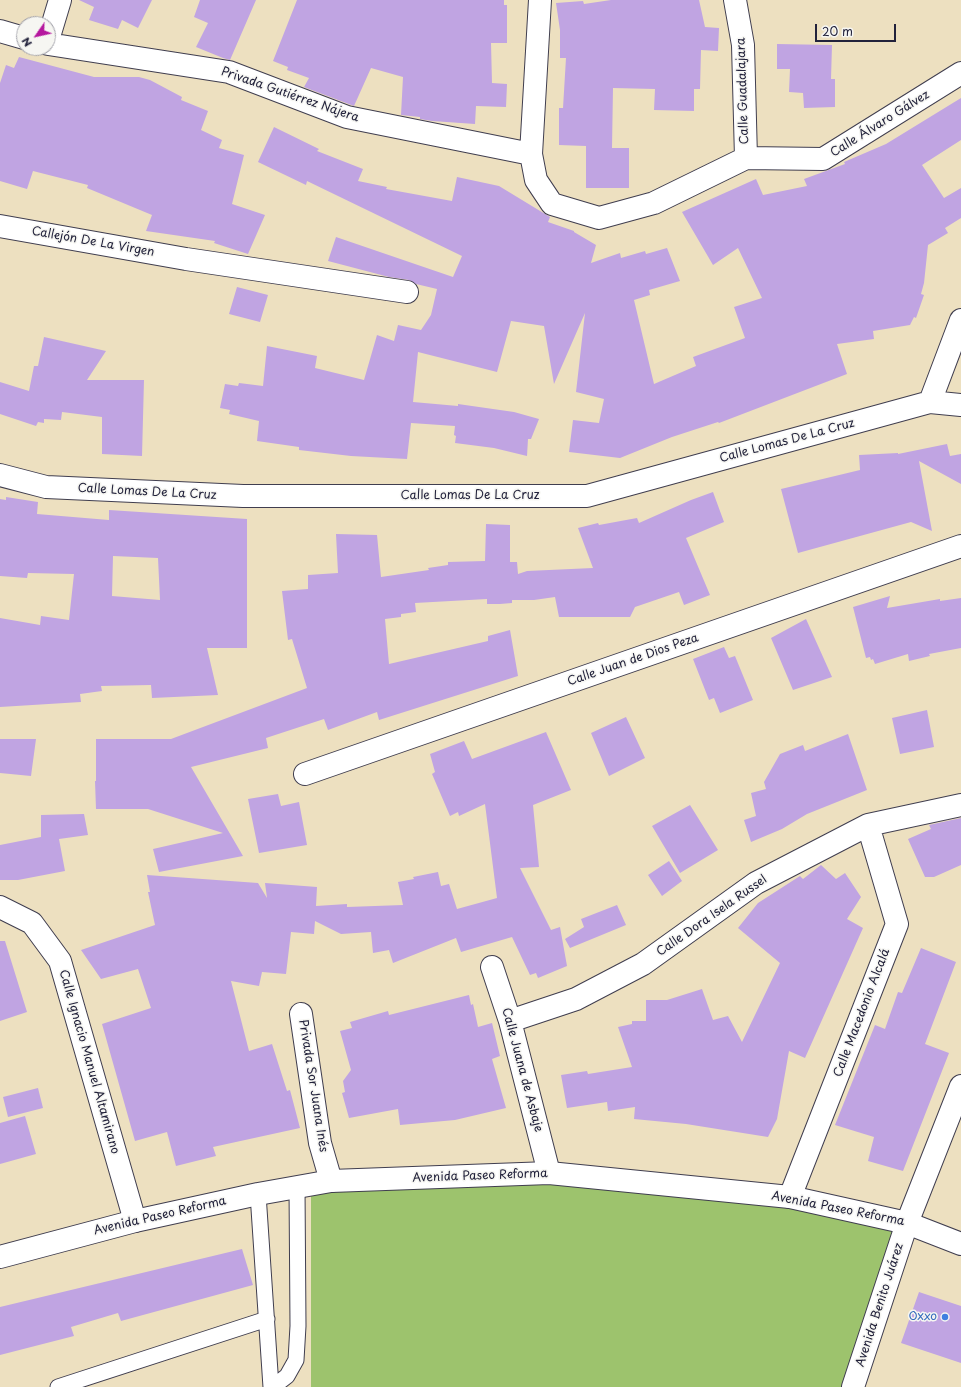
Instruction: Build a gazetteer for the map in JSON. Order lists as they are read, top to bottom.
{
  "streets": {
    "street": [
      "Calle Guadalajara",
      "Privada Gutiérrez Nájera",
      "Calle Álvaro Gálvez",
      "Callejón De La Virgen",
      "Calle Lomas De La Cruz",
      "Calle Juan de Dios Peza",
      "Calle Dora Isela Russel",
      "Calle Macedonio Alcalá",
      "Calle Ignacio Manuel Altamirano",
      "Calle Juana de Asbaje",
      "Privada Sor Juana Inés",
      "Avenida Paseo Reforma",
      "Avenida Benito Juárez"
    ]
  },
  "crossings": [
    ["Calle Guadalajara", "Calle Álvaro Gálvez"],
    ["Calle Dora Isela Russel", "Calle Macedonio Alcalá"],
    ["Calle Dora Isela Russel", "Calle Juana de Asbaje"],
    ["Calle Macedonio Alcalá", "Avenida Paseo Reforma"],
    ["Calle Ignacio Manuel Altamirano", "Avenida Paseo Reforma"],
    ["Calle Juana de Asbaje", "Avenida Paseo Reforma"],
    ["Privada Sor Juana Inés", "Avenida Paseo Reforma"],
    ["Avenida Paseo Reforma", "Avenida Benito Juárez"]
  ],
  "places": ["Oxxo"],
  "scale_bar": "20 m",
  "north": "bottom left"
}
